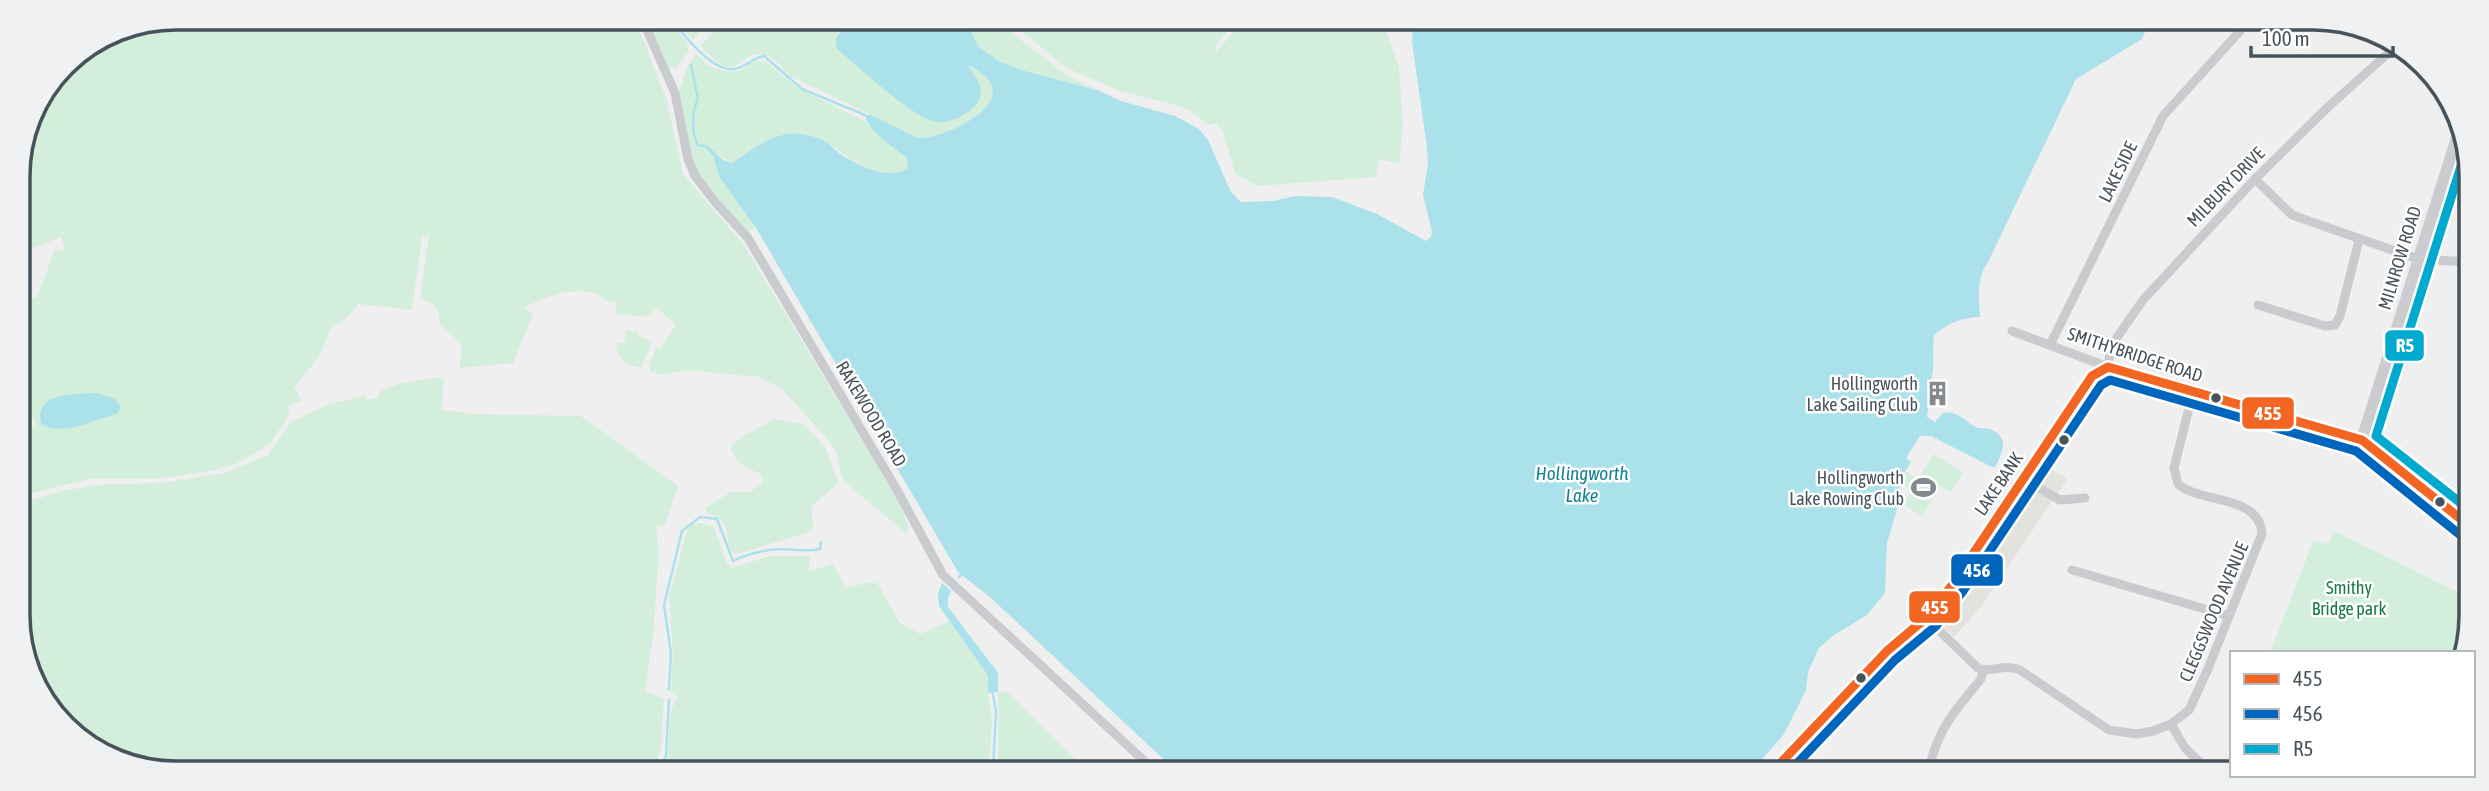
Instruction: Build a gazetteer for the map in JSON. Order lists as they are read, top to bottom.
{
  "streets": {
    "main road": ["MILNROW ROAD", "SMITHYBRIDGE ROAD", "LAKE BANK"],
    "street": [
      "LAKE SIDE",
      "MILBURY DRIVE",
      "RAKEWOOD ROAD",
      "CLEGGSWOOD AVENUE"
    ]
  },
  "crossings": [
    ["LAKE SIDE", "SMITHYBRIDGE ROAD"],
    ["MILBURY DRIVE", "SMITHYBRIDGE ROAD"],
    ["MILBURY DRIVE", "LAKE BANK"],
    ["MILNROW ROAD", "SMITHYBRIDGE ROAD"],
    ["SMITHYBRIDGE ROAD", "LAKE BANK"],
    ["SMITHYBRIDGE ROAD", "CLEGGSWOOD AVENUE"]
  ],
  "water": ["Hollingworth Lake"],
  "parks": ["Smithy Bridge park"],
  "places": {
    "building": ["Hollingworth Lake Sailing Club"],
    "sports": ["Hollingworth Lake Rowing Club"]
  },
  "lines": ["transit line R5", "transit line 455", "transit line 456"],
  "legend": ["455", "456", "R5"],
  "scale_bar": "100 m"
}
